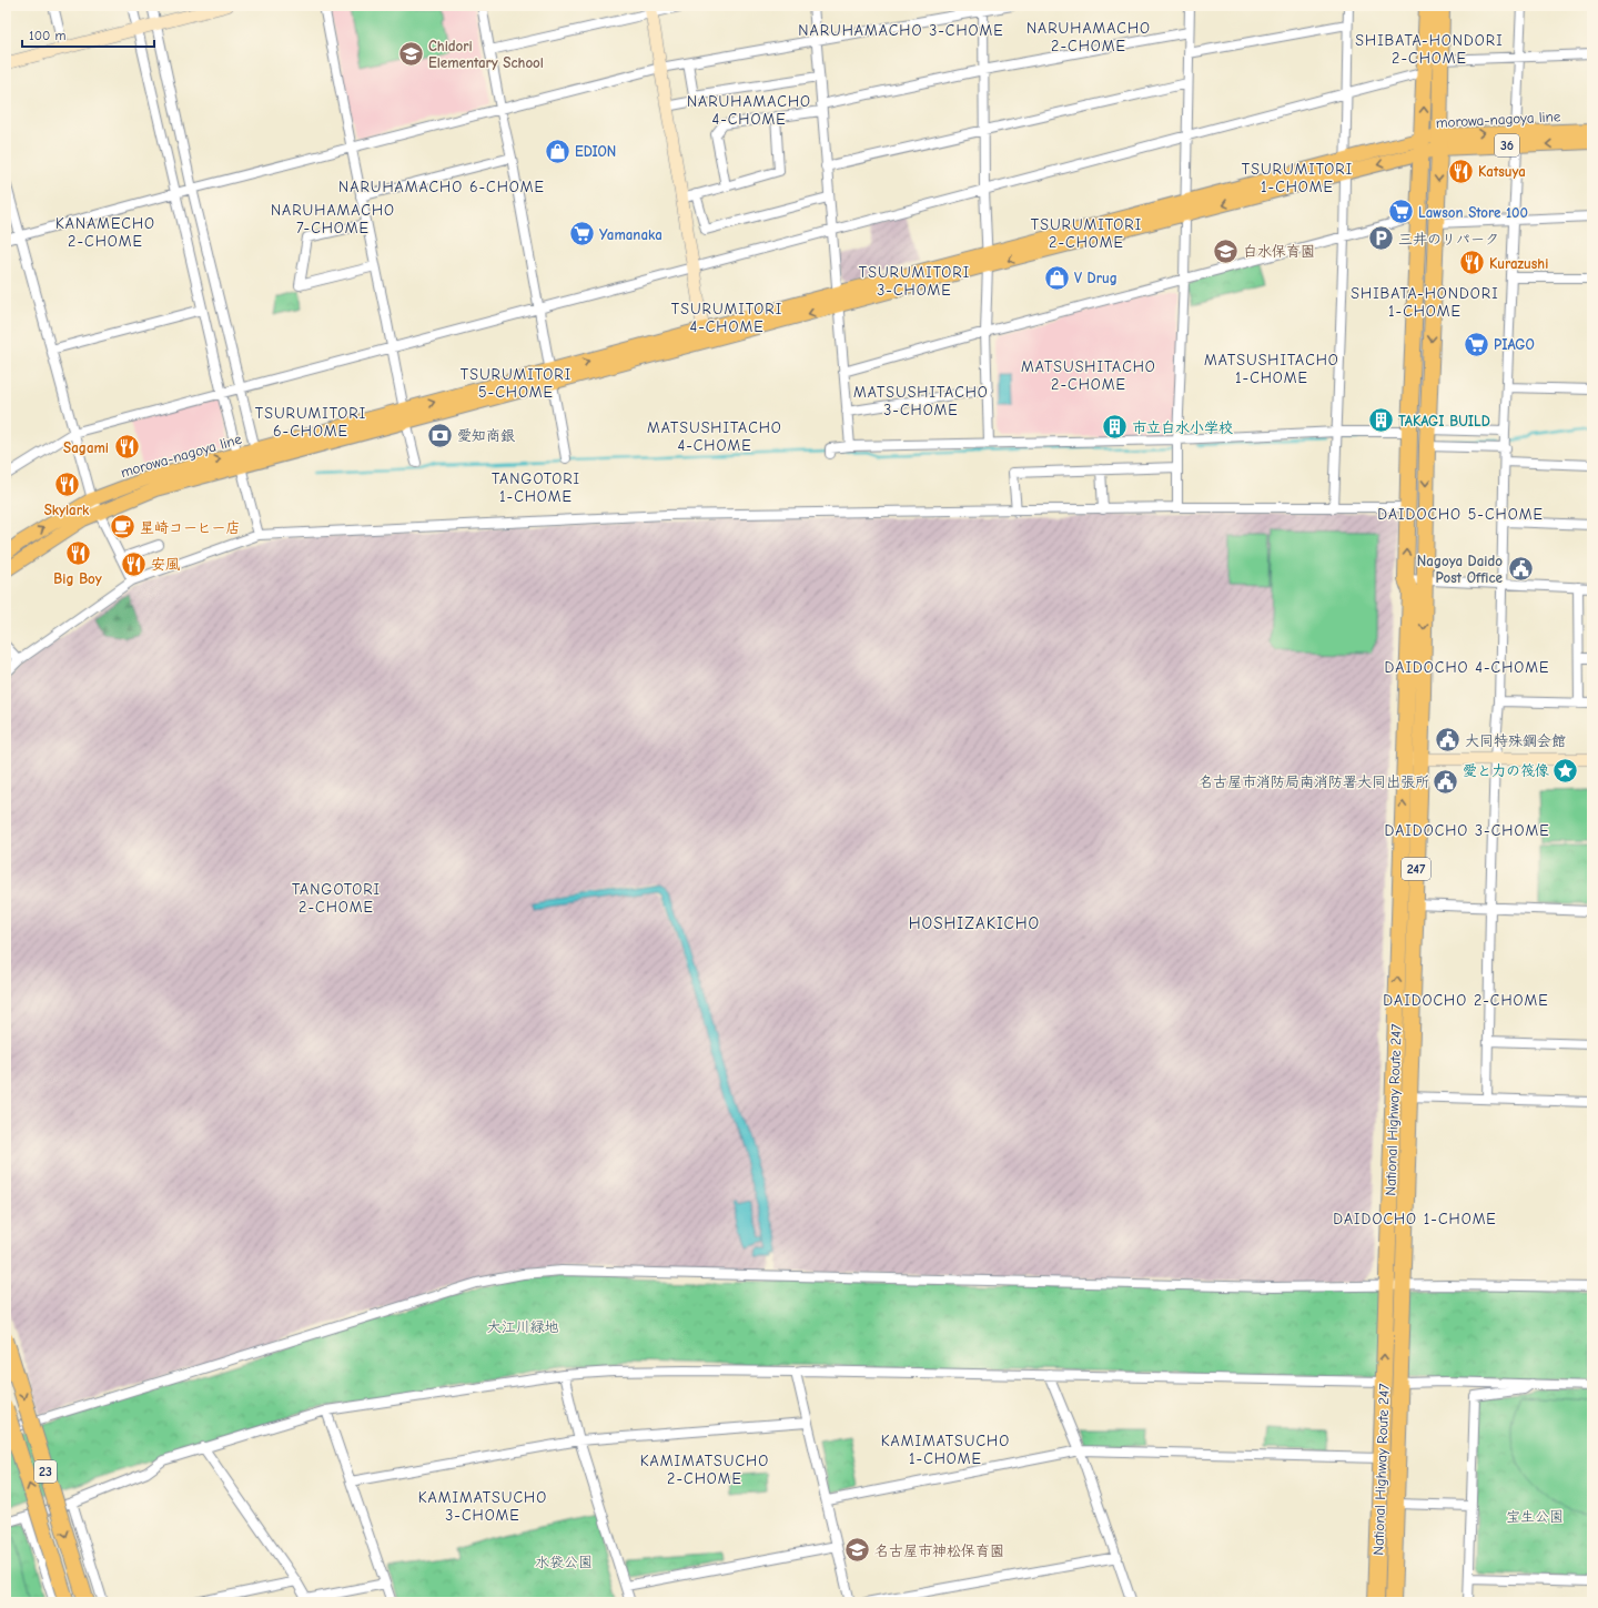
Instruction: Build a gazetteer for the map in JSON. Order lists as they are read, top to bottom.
{
  "streets": {
    "highway": ["247", "National Highway Route 247", "23"],
    "main road": ["morowa-nagoya line", "36"]
  },
  "crossings": [
    ["morowa-nagoya line", "National Highway Route 247"]
  ],
  "districts": [
    "NARUHAMACHO 2-CHOME",
    "NARUHAMACHO 3-CHOME",
    "SHIBATA-HONDORI 2-CHOME",
    "NARUHAMACHO 4-CHOME",
    "TSURUMITORI 1-CHOME",
    "NARUHAMACHO 6-CHOME",
    "NARUHAMACHO 7-CHOME",
    "KANAMECHO 2-CHOME",
    "TSURUMITORI 2-CHOME",
    "TSURUMITORI 3-CHOME",
    "SHIBATA-HONDORI 1-CHOME",
    "TSURUMITORI 4-CHOME",
    "MATSUSHITACHO 1-CHOME",
    "MATSUSHITACHO 2-CHOME",
    "TSURUMITORI 5-CHOME",
    "MATSUSHITACHO 3-CHOME",
    "TSURUMITORI 6-CHOME",
    "MATSUSHITACHO 4-CHOME",
    "TANGOTORI 1-CHOME",
    "DAIDOCHO 5-CHOME",
    "DAIDOCHO 4-CHOME",
    "DAIDOCHO 3-CHOME",
    "TANGOTORI 2-CHOME",
    "HOSHIZAKICHO",
    "DAIDOCHO 2-CHOME",
    "DAIDOCHO 1-CHOME",
    "KAMIMATSUCHO 1-CHOME",
    "KAMIMATSUCHO 2-CHOME",
    "KAMIMATSUCHO 3-CHOME"
  ],
  "parks": ["大江川緑地", "宝生公園", "水袋公園"],
  "places": {
    "school or university": ["Chidori Elementary School", "白水保育園", "名古屋市神松保育園"],
    "shop": ["EDION", "V Drug"],
    "restaurant": [
      "Katsuya",
      "Kurazushi",
      "Sagami",
      "Skylark",
      "Big Boy",
      "安風"
    ],
    "supermarket": ["Lawson Store 100", "Yamanaka", "PIAGO"],
    "parking": ["三井のリパーク"],
    "building": ["TAKAGI BUILD", "市立白水小学校"],
    "bank": ["愛知商銀"],
    "cafe": ["星崎コーヒー店"],
    "public building": ["Nagoya Daido Post Office", "大同特殊鋼会館", "名古屋市消防局南消防署大同出張所"],
    "place": ["愛と力の筏像"]
  },
  "scale_bar": "100 m"
}
